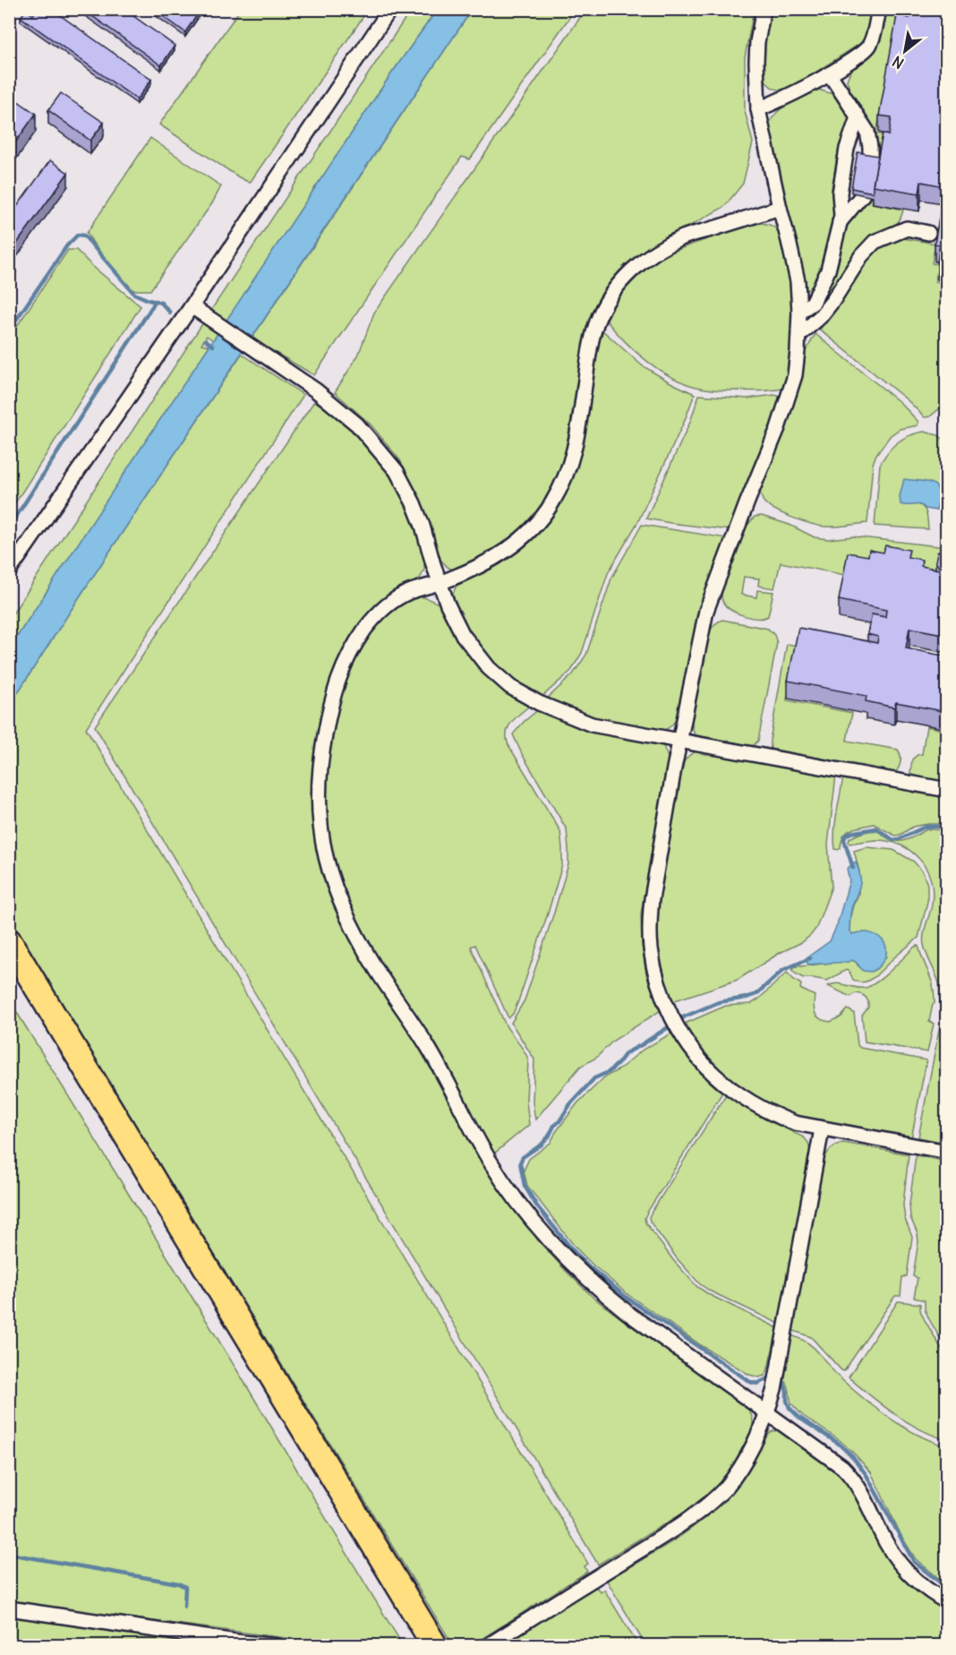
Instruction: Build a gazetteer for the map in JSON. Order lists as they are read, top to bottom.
{
  "north": "bottom left"
}
